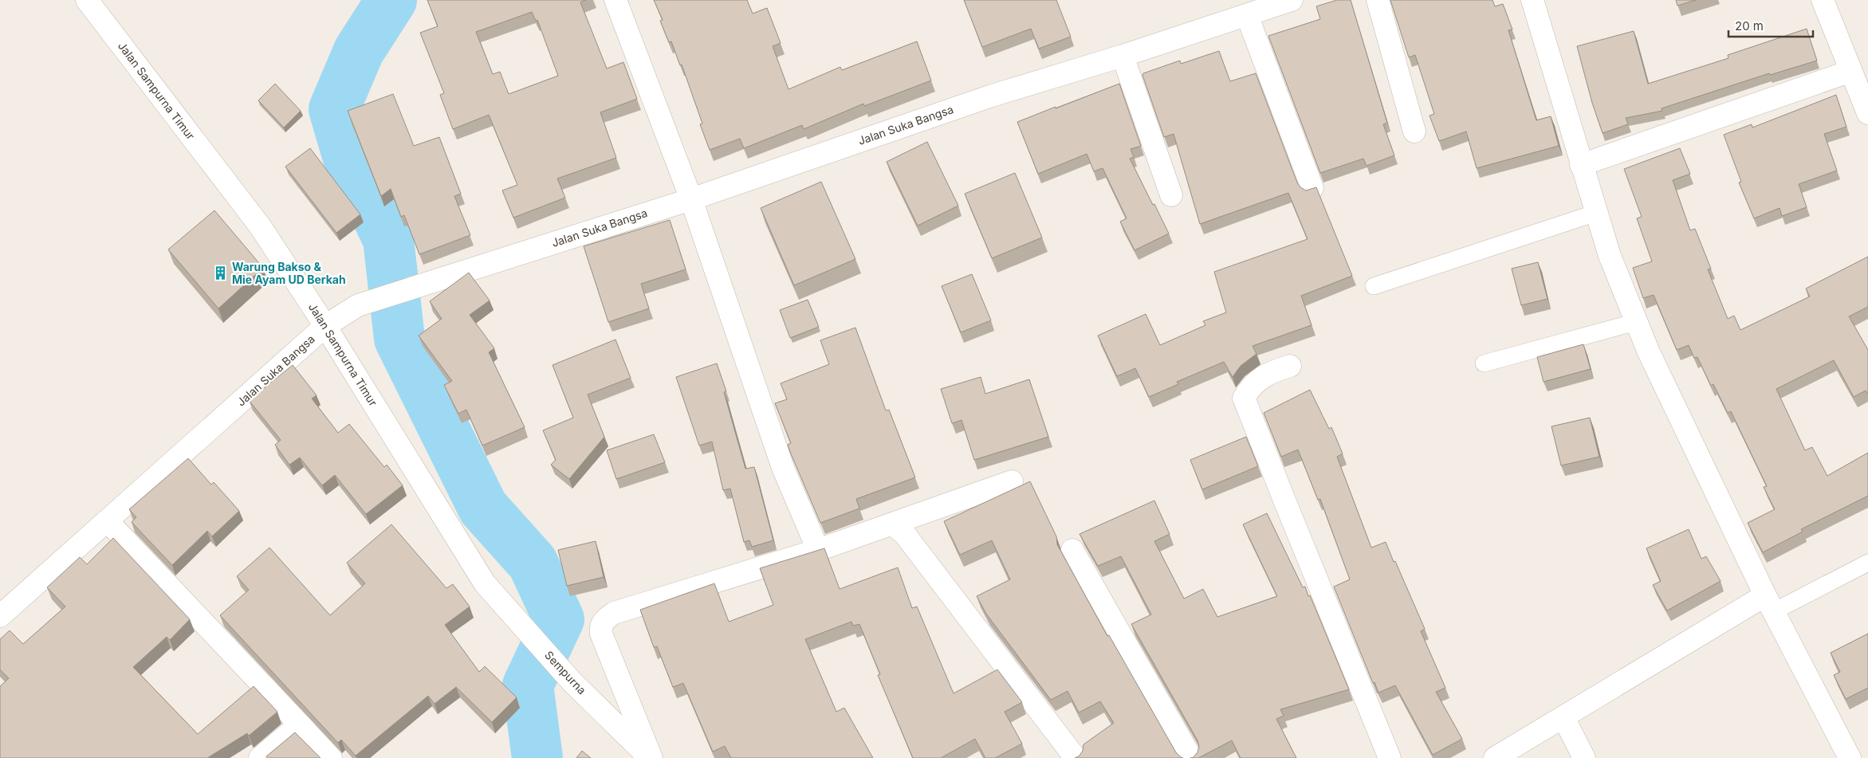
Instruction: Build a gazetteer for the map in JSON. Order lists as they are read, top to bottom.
{
  "streets": {
    "street": ["Jalan Sampurna Timur", "Jalan Suka Bangsa", "Sempurna"]
  },
  "crossings": [
    ["Jalan Sampurna Timur", "Jalan Suka Bangsa"],
    ["Jalan Sampurna Timur", "Sempurna"]
  ],
  "places": {
    "building": ["Warung Bakso & Mie Ayam UD Berkah"]
  },
  "scale_bar": "20 m"
}
